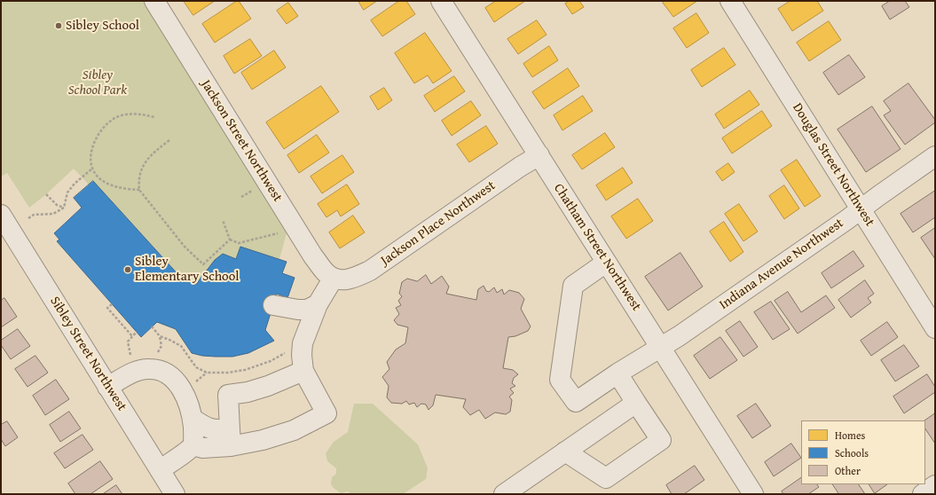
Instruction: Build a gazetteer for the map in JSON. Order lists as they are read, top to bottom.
{
  "streets": {
    "street": [
      "Jackson Street Northwest",
      "Douglas Street Northwest",
      "Jackson Place Northwest",
      "Chatham Street Northwest",
      "Indiana Avenue Northwest",
      "Sibley Street Northwest"
    ]
  },
  "crossings": [
    ["Jackson Street Northwest", "Jackson Place Northwest"],
    ["Douglas Street Northwest", "Indiana Avenue Northwest"],
    ["Jackson Place Northwest", "Chatham Street Northwest"],
    ["Chatham Street Northwest", "Indiana Avenue Northwest"]
  ],
  "parks": ["Sibley School Park"],
  "places": ["Sibley School", "Sibley Elementary School"],
  "legend": ["Homes", "Schools", "Other"]
}
